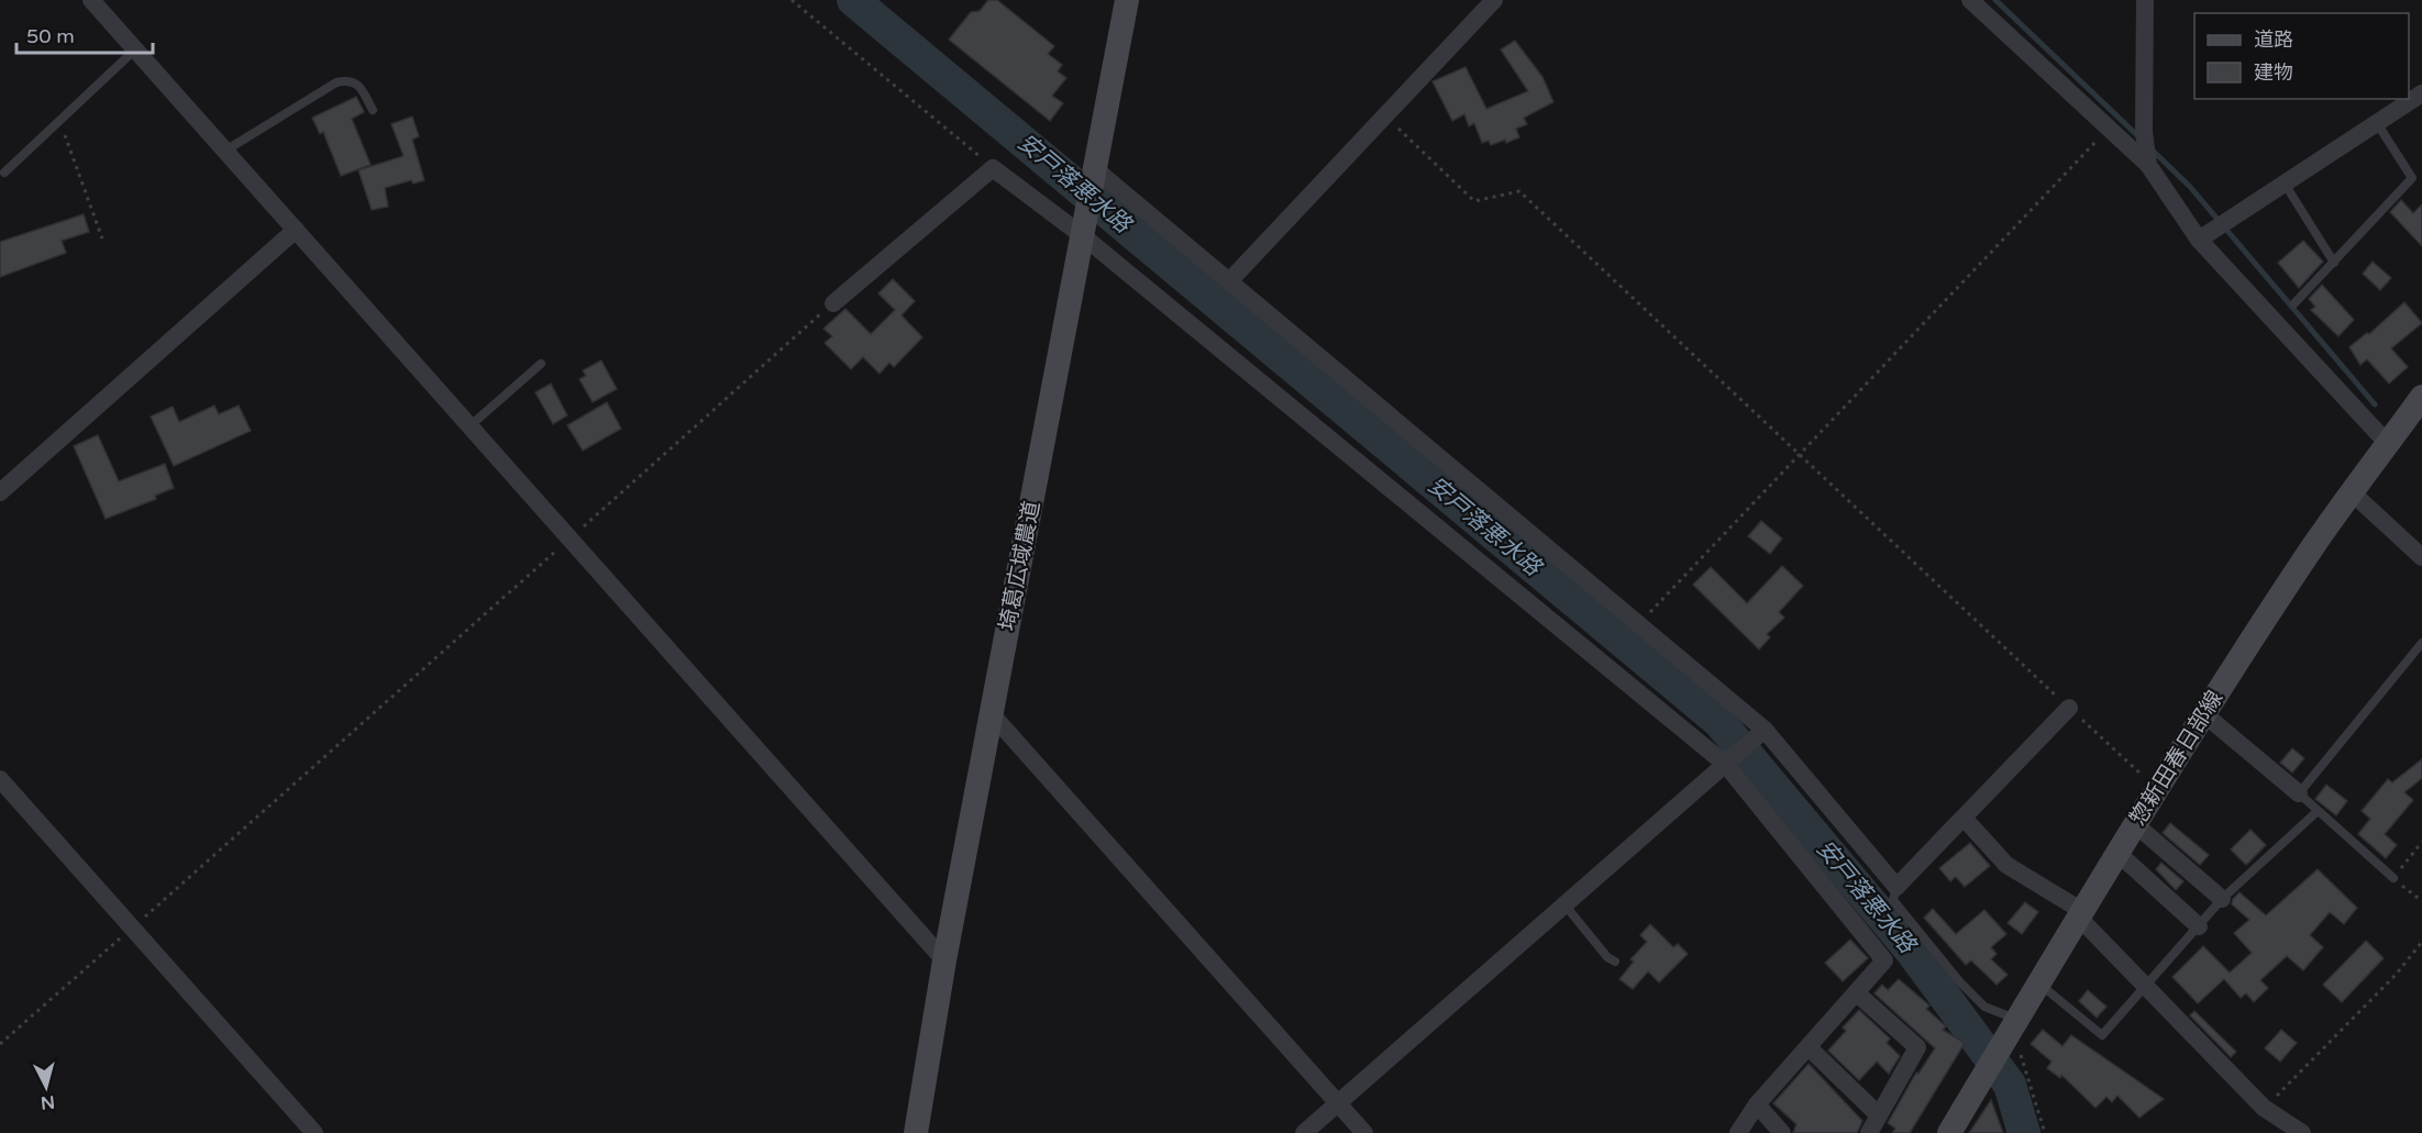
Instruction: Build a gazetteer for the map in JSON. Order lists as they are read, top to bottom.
{
  "streets": {
    "street": ["埼葛広域農道", "惣新田春日部線"]
  },
  "water": ["安戸落悪水路"],
  "legend": ["道路", "建物"],
  "scale_bar": "50 m",
  "north": "bottom"
}
